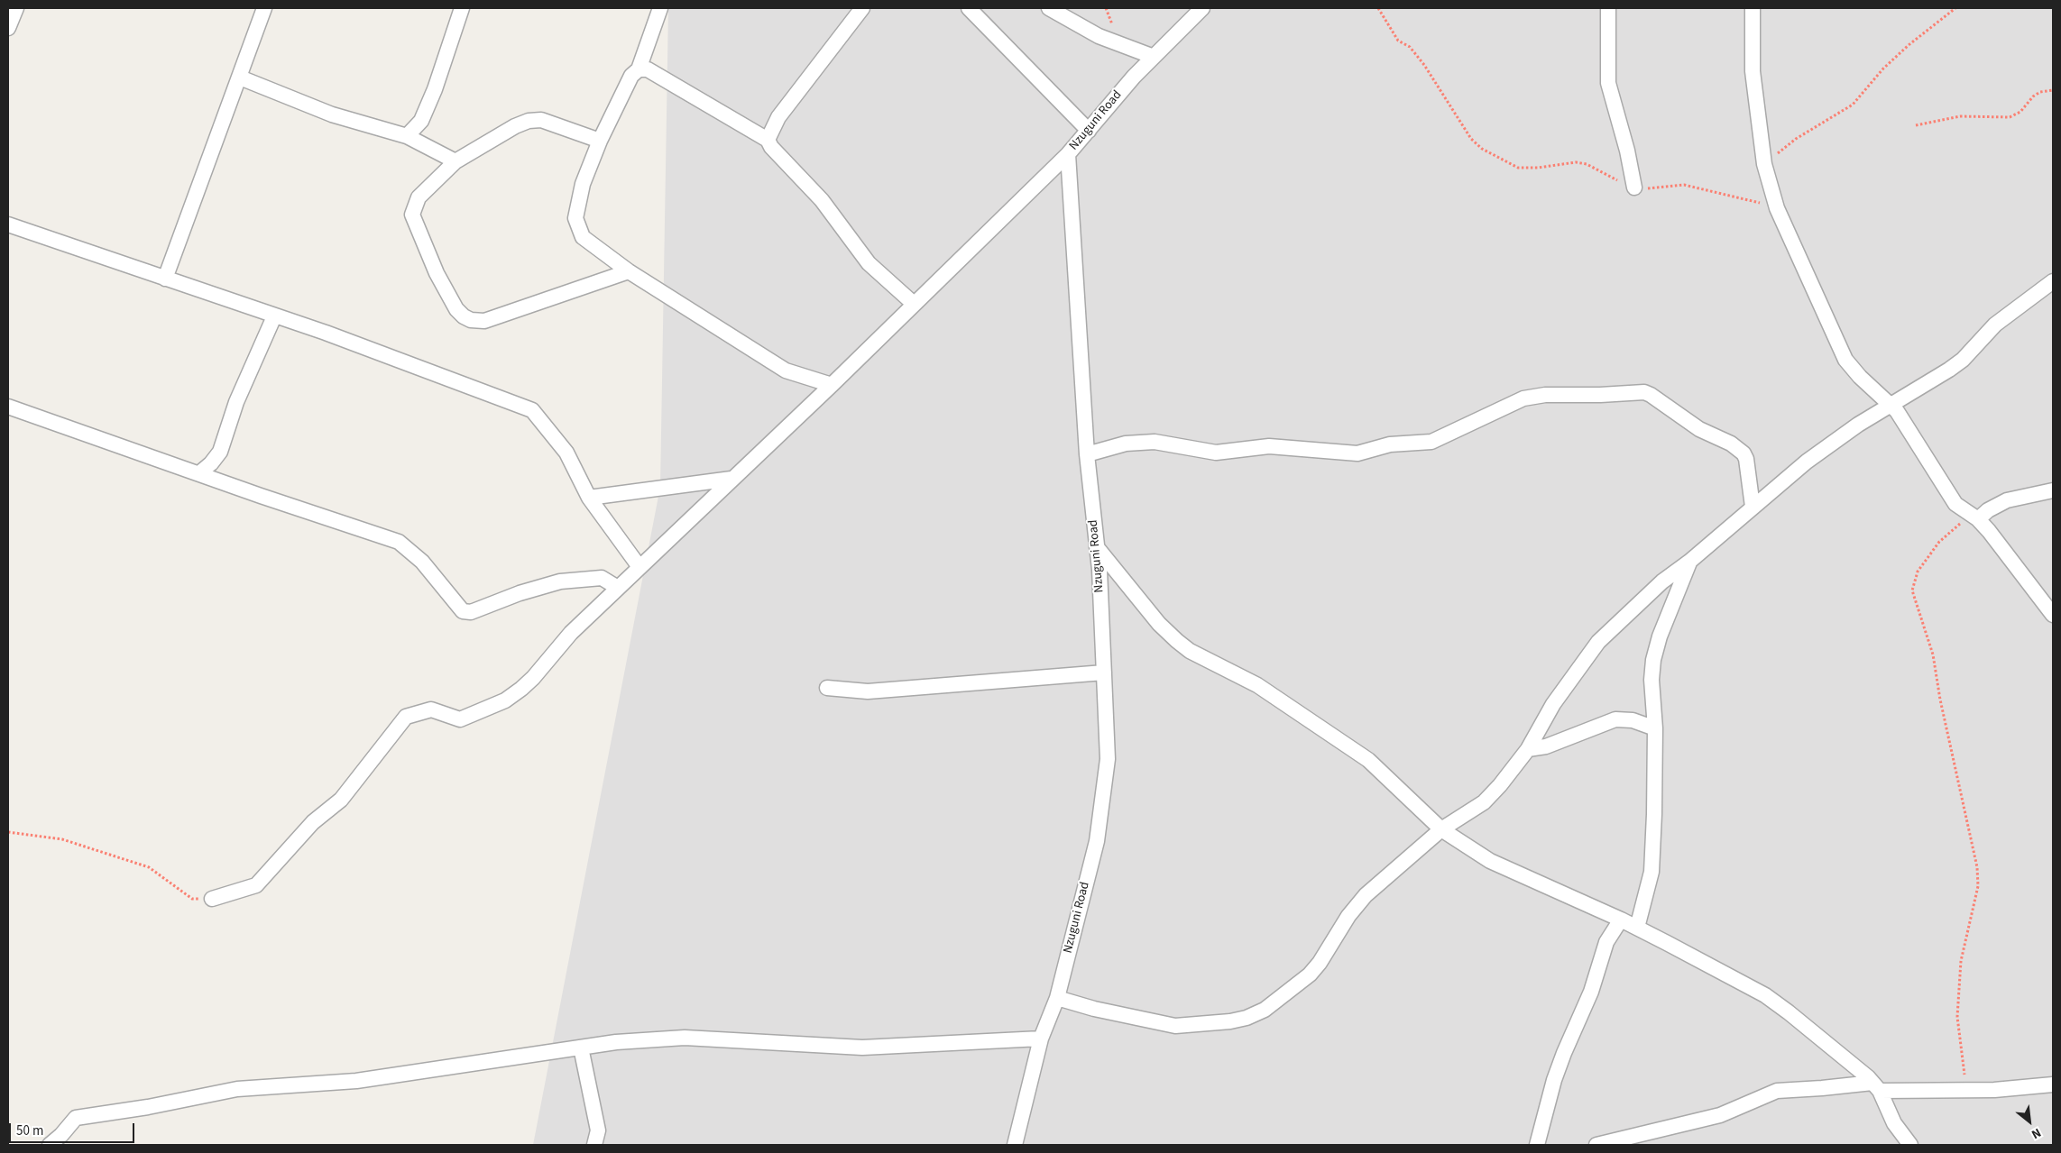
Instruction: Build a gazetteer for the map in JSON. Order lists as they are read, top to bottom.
{
  "streets": {
    "street": ["Nzuguni Road"]
  },
  "scale_bar": "50 m",
  "north": "bottom right"
}
